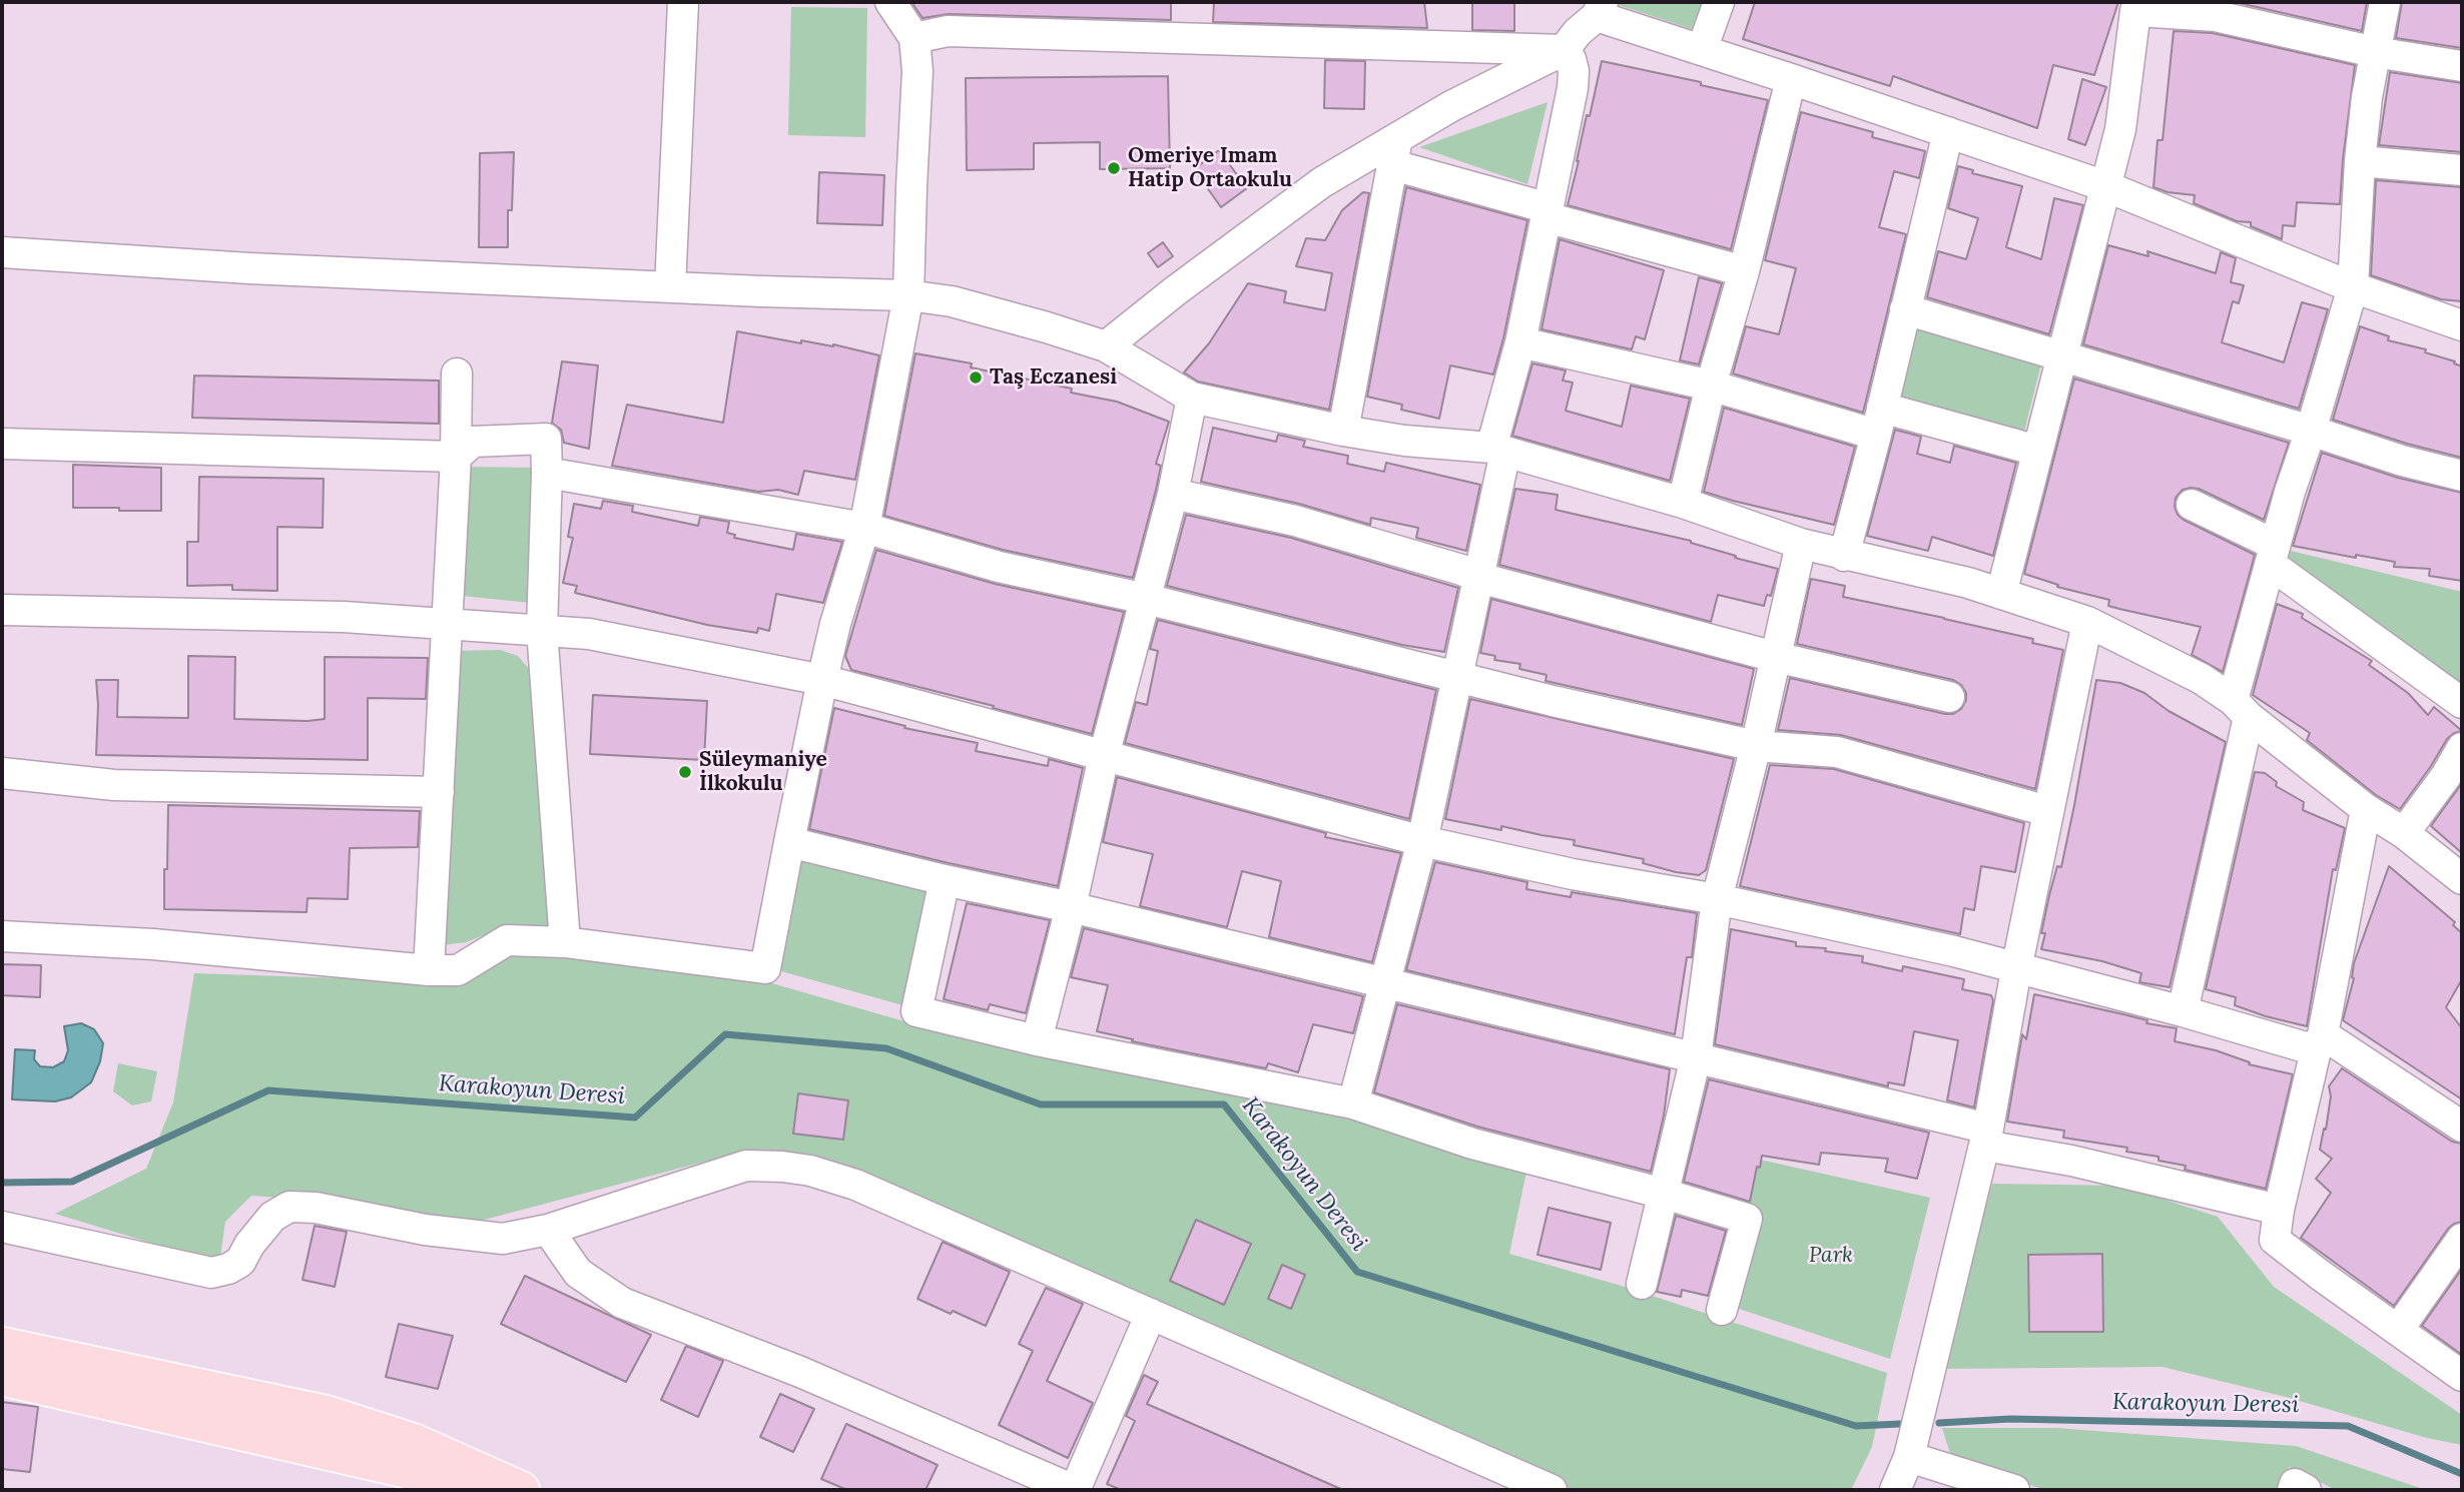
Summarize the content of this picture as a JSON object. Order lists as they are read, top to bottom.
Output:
{
  "water": ["Karakoyun Deresi"],
  "parks": ["Park"],
  "places": ["Omeriye Imam Hatip Ortaokulu", "Taş Eczanesi", "Süleymaniye İlkokulu"]
}
